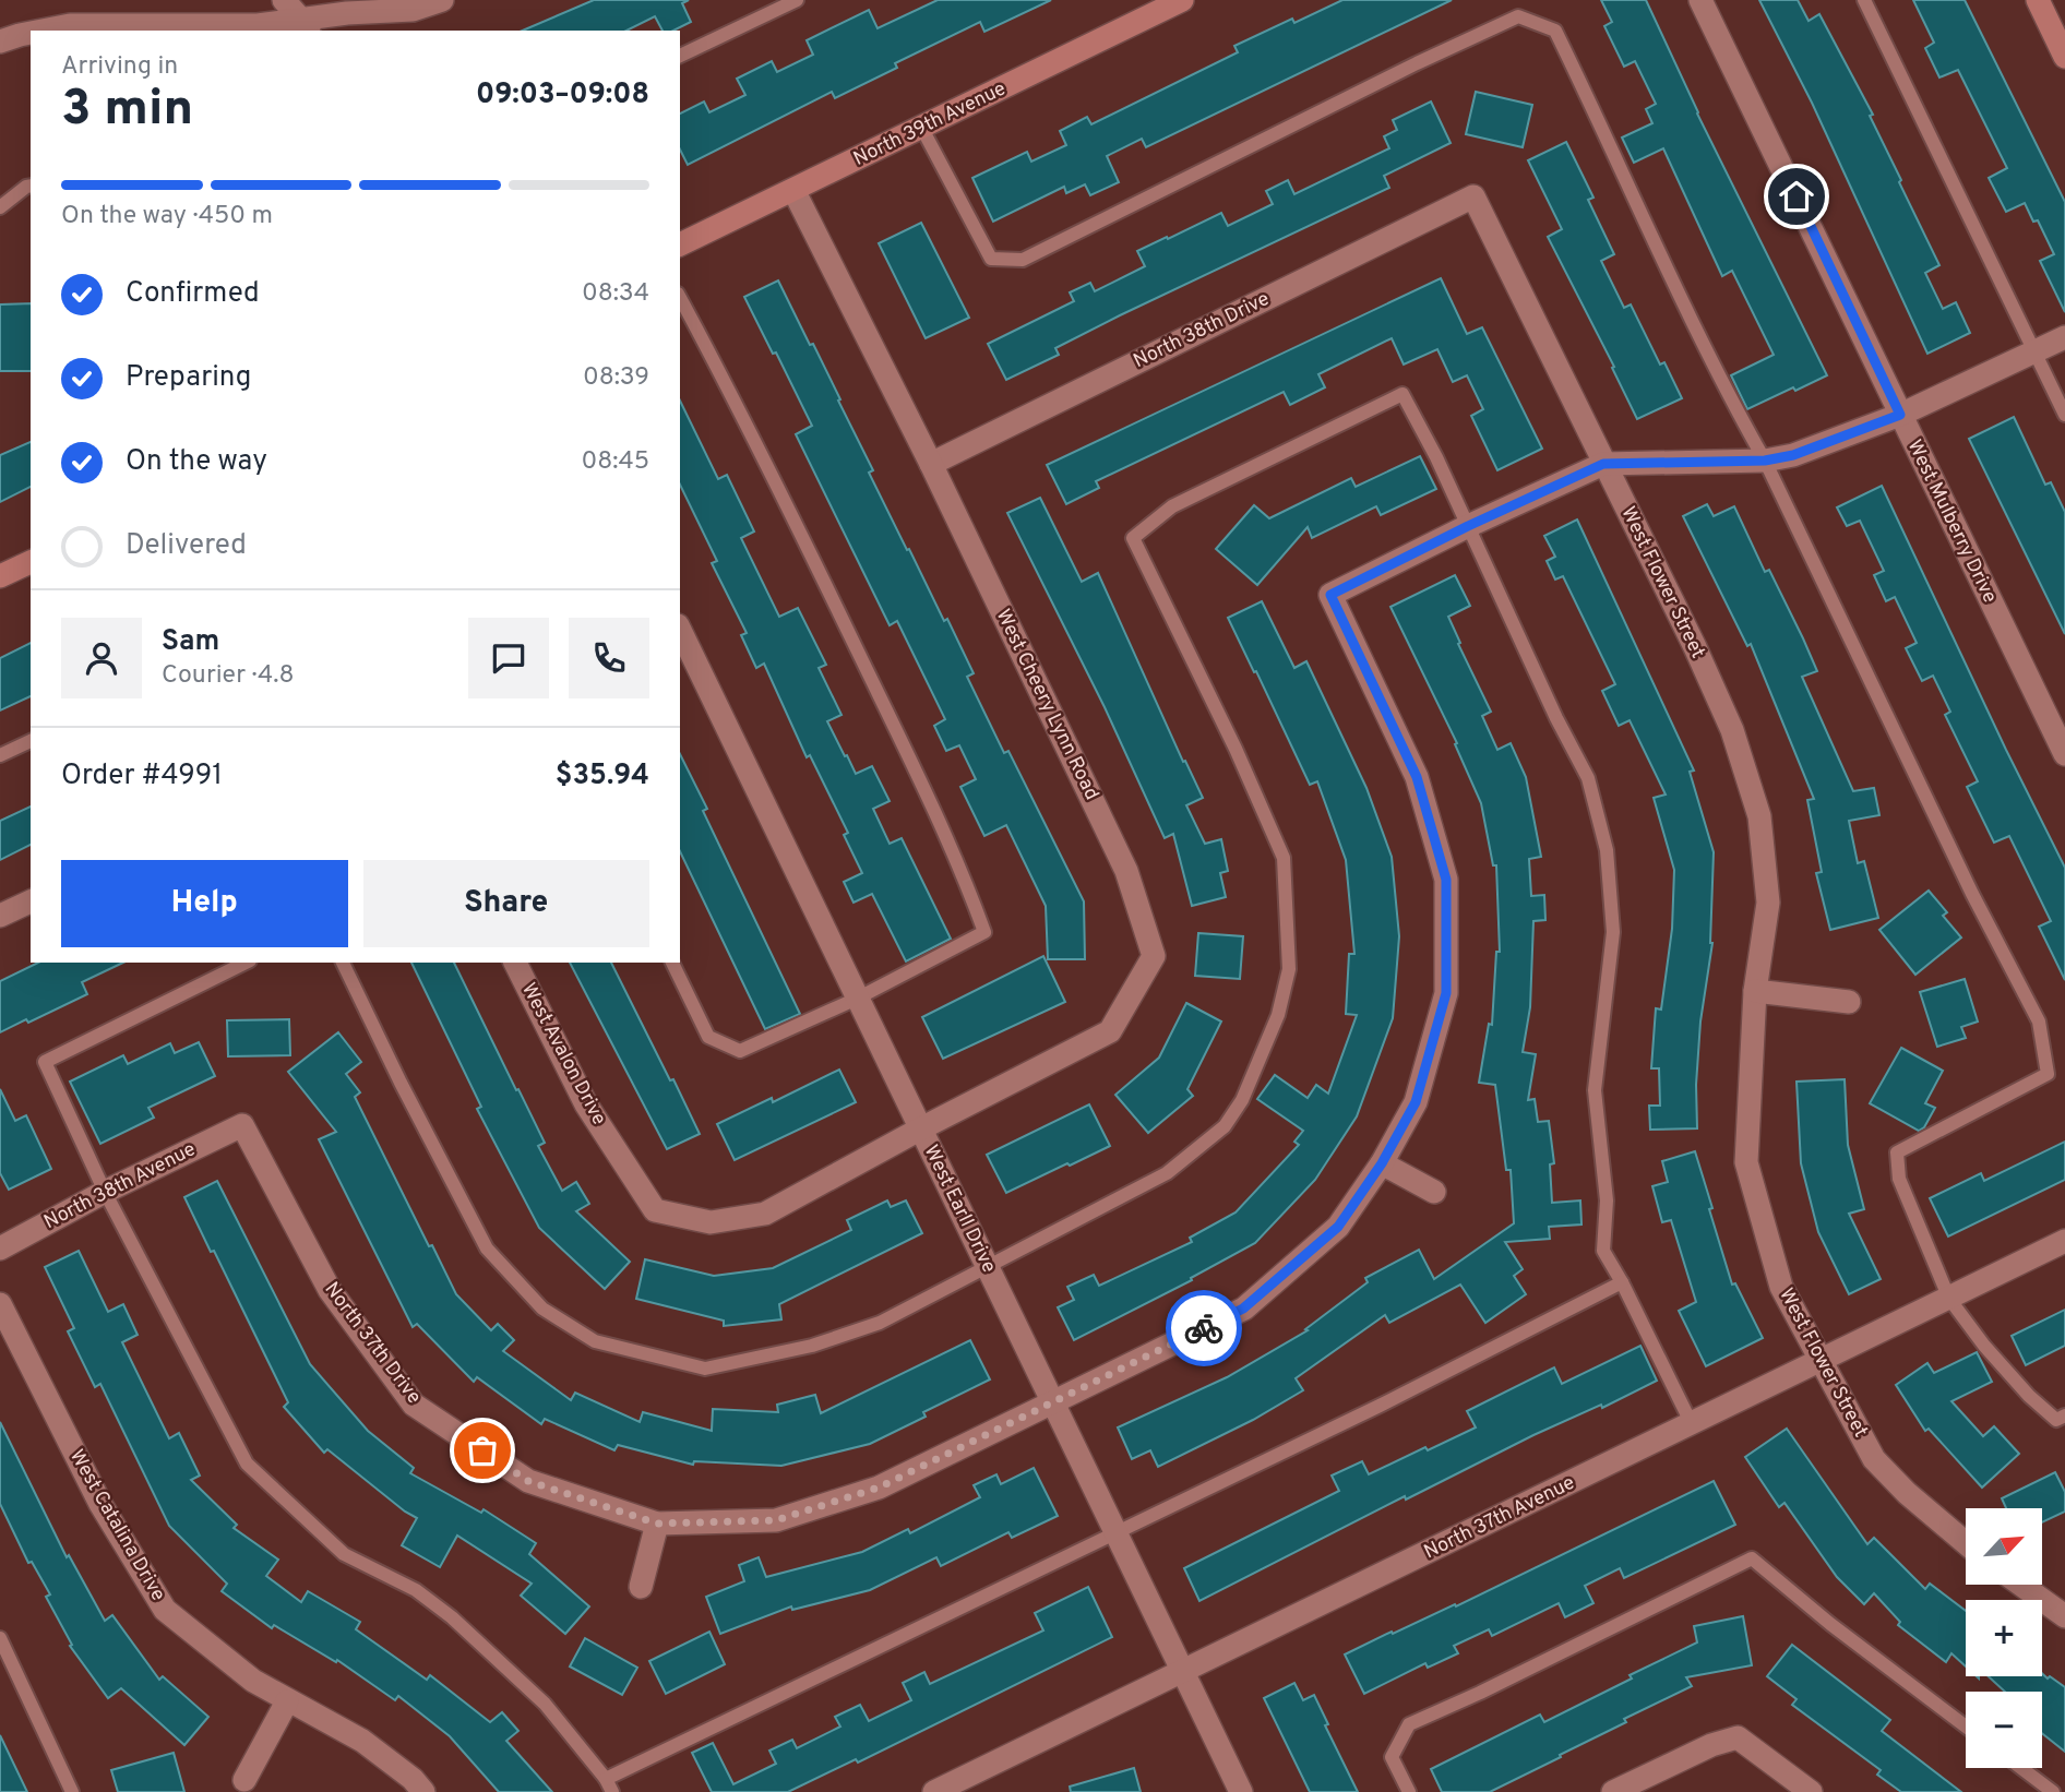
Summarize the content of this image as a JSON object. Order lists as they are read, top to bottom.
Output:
{
  "streets": {
    "street": [
      "North 39th Avenue",
      "North 38th Drive",
      "West Mulberry Drive",
      "West Flower Street",
      "West Cheery Lynn Road",
      "West Avalon Drive",
      "North 38th Avenue",
      "West Earll Drive",
      "North 37th Drive",
      "North 37th Avenue",
      "West Catalina Drive"
    ]
  },
  "crossings": [
    ["North 39th Avenue", "West Cheery Lynn Road"],
    ["North 38th Drive", "West Flower Street"],
    ["North 38th Drive", "West Cheery Lynn Road"],
    ["West Flower Street", "North 37th Drive"],
    ["West Flower Street", "North 37th Avenue"],
    ["West Cheery Lynn Road", "West Avalon Drive"],
    ["West Cheery Lynn Road", "West Earll Drive"],
    ["West Avalon Drive", "West Earll Drive"],
    ["North 38th Avenue", "North 37th Drive"],
    ["West Earll Drive", "North 37th Drive"],
    ["West Earll Drive", "North 37th Avenue"]
  ],
  "north": "top right",
  "page": {
    "heading": ["3 min", "Arriving in", "09:03–09:08"],
    "panel": [
      "Sam",
      "Courier · 4.8",
      "Order #4991",
      "$35.94"
    ],
    "bar": "On the way · 450 m",
    "list": [
      ["Confirmed", "08:34"],
      ["Preparing", "08:39"],
      ["On the way", "08:45"],
      "Delivered"
    ],
    "buttons": ["Help", "Share"],
    "map_buttons": ["+", "−"]
  }
}
